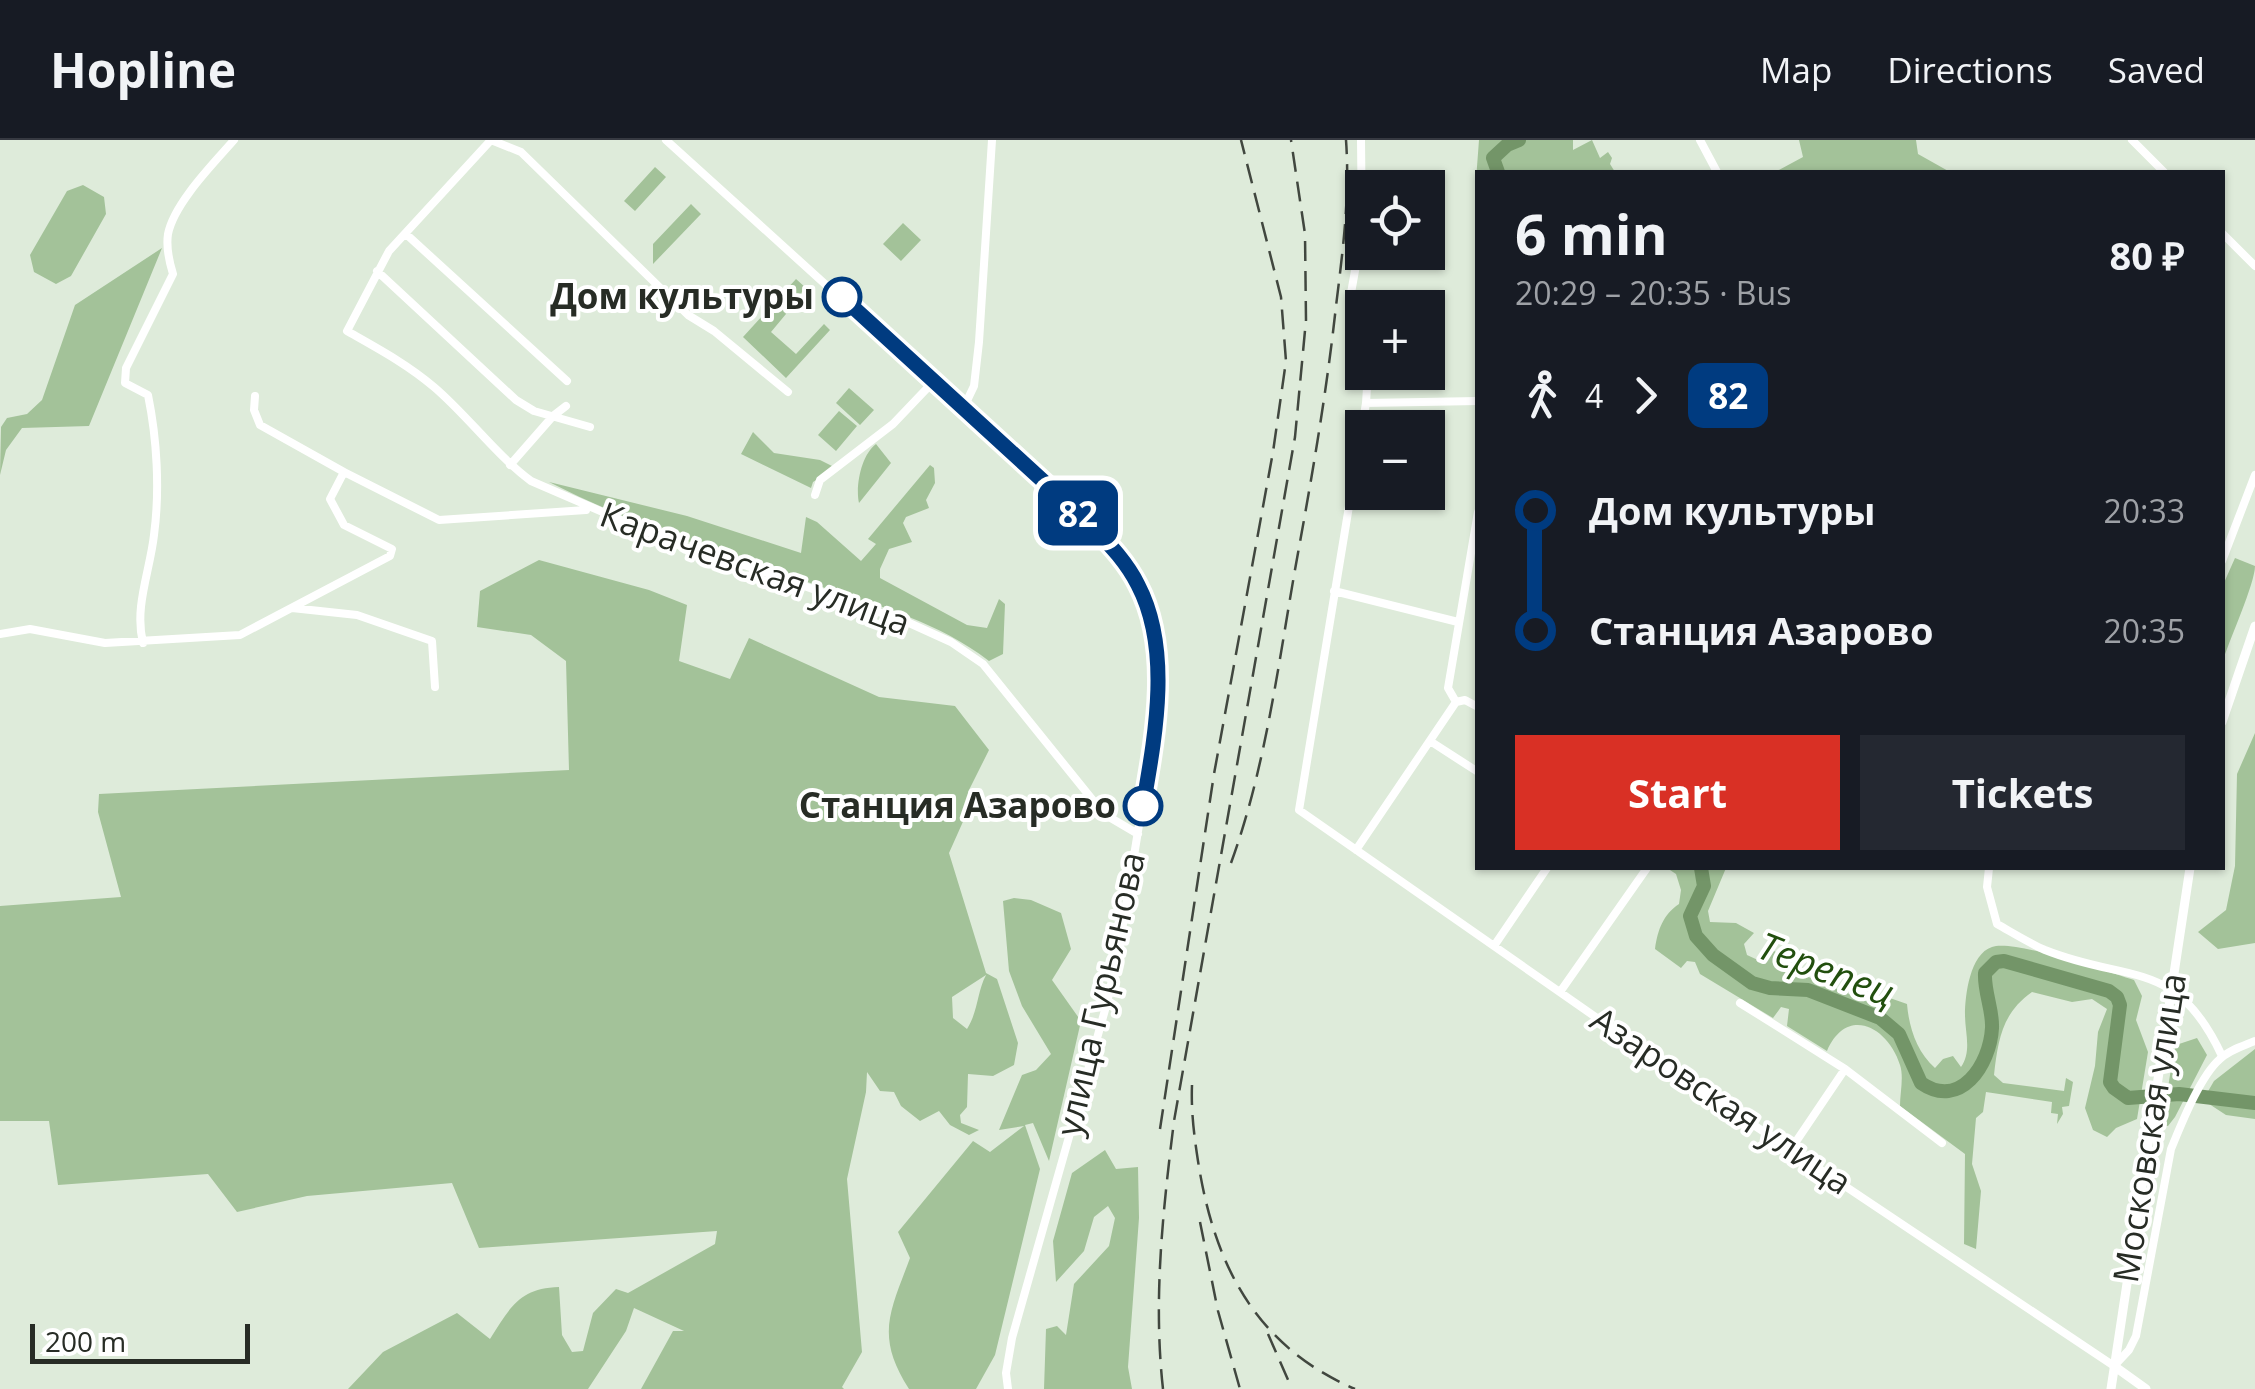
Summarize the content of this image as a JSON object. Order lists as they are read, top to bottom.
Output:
{
  "streets": {
    "main road": ["Азаровская улица", "Московская улица"],
    "street": ["Карачевская улица", "улица Гурьянова"]
  },
  "crossings": [
    ["Карачевская улица", "улица Гурьянова"],
    ["Азаровская улица", "Московская улица"]
  ],
  "water": ["Терепец"],
  "places": ["Дом культуры", "Станция Азарово"],
  "lines": ["bus line 82"],
  "scale_bar": "200 m",
  "page": {
    "header": "Hopline",
    "nav": ["Map", "Directions", "Saved"],
    "on_map": "82",
    "map_buttons": ["+", "−"],
    "heading": ["6 min", "20:29 – 20:35 · Bus", "80 ₽"],
    "legs": ["4", "82"],
    "list": [
      {
        "name": "Дом культуры",
        "value": "20:33"
      },
      {
        "name": "Станция Азарово",
        "value": "20:35"
      }
    ],
    "buttons": ["Start", "Tickets"],
    "scale": "200 m"
  }
}
